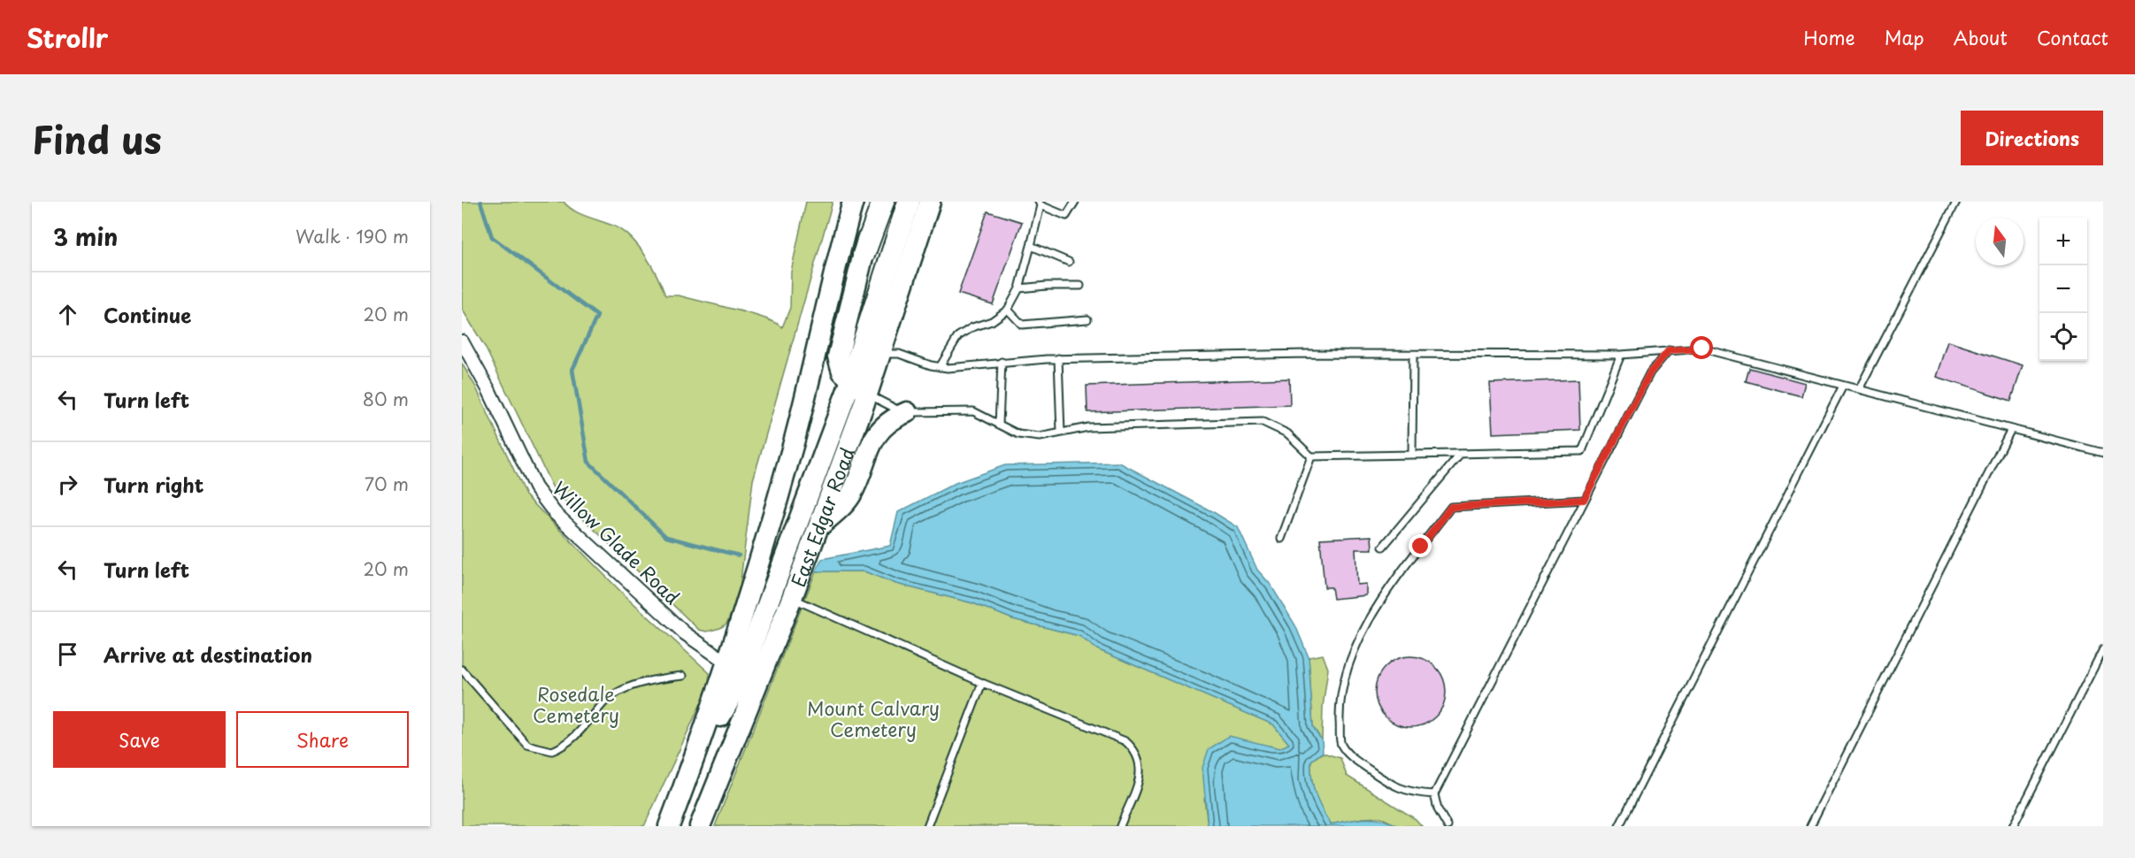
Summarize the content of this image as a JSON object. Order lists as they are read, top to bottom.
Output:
{
  "streets": {
    "highway": ["East Edgar Road"],
    "street": ["Willow Glade Road"]
  },
  "parks": ["Rosedale Cemetery", "Mount Calvary Cemetery"],
  "north": "top",
  "page": {
    "header": "Strollr",
    "nav": [
      "Home",
      "Map",
      "About",
      "Contact"
    ],
    "title": "Find us",
    "buttons": [
      "Directions",
      ["Save", "Share"]
    ],
    "heading": ["3 min", "Walk · 190 m"],
    "map_buttons": ["+", "−"],
    "list": [
      ["Continue", "20 m"],
      ["Turn left", "80 m"],
      ["Turn right", "70 m"],
      ["Turn left", "20 m"],
      "Arrive at destination"
    ]
  }
}
